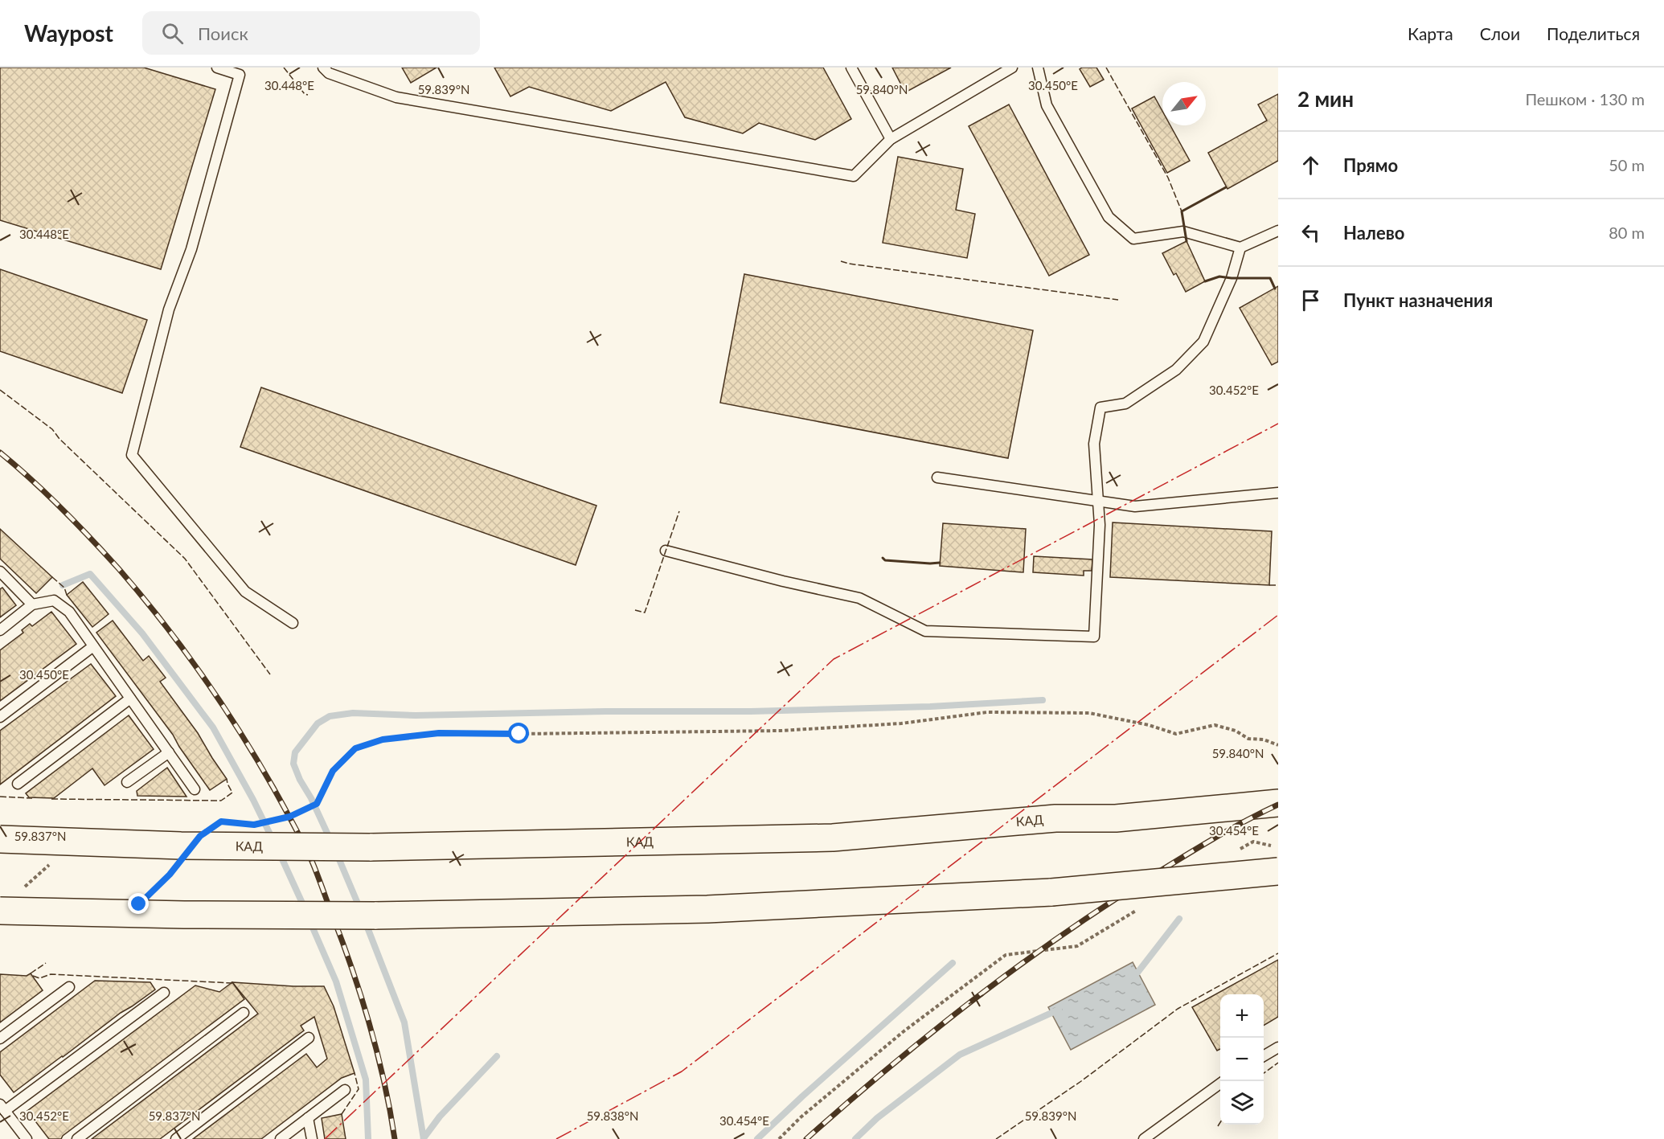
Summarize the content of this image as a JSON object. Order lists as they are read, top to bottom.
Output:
{
  "streets": {
    "highway": ["КАД"]
  },
  "north": "top right",
  "page": {
    "header": "Waypost",
    "search": "Поиск",
    "nav": ["Карта", "Слои", "Поделиться"],
    "heading": ["2 мин", "Пешком · 130 m"],
    "list": [
      ["Прямо", "50 m"],
      ["Налево", "80 m"],
      "Пункт назначения"
    ],
    "map_buttons": ["+", "−"]
  },
  "coordinates": [
    "30.448°E",
    "30.450°E",
    "59.839°N",
    "59.840°N",
    "30.452°E",
    "30.454°E",
    "59.837°N",
    "59.838°N"
  ]
}
